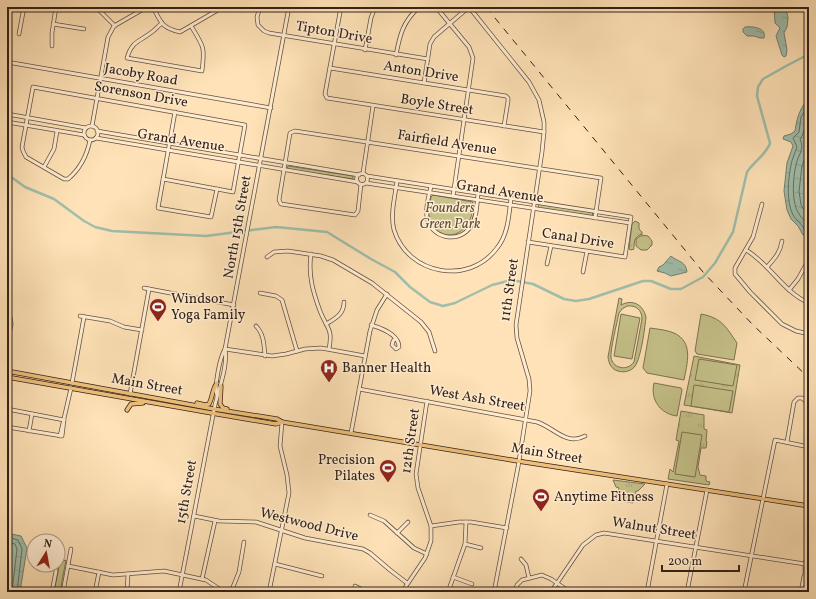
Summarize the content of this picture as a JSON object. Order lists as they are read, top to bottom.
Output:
{
  "streets": {
    "main road": ["Main Street"],
    "street": [
      "Tipton Drive",
      "Anton Drive",
      "Jacoby Road",
      "Sorenson Drive",
      "Boyle Street",
      "Grand Avenue",
      "Fairfield Avenue",
      "North 15th Street",
      "Canal Drive",
      "11th Street",
      "West Ash Street",
      "12th Street",
      "15th Street",
      "Westwood Drive",
      "Walnut Street"
    ]
  },
  "crossings": [
    ["Tipton Drive", "North 15th Street"],
    ["Anton Drive", "Boyle Street"],
    ["Jacoby Road", "North 15th Street"],
    ["Sorenson Drive", "Grand Avenue"],
    ["Boyle Street", "11th Street"],
    ["Grand Avenue", "Fairfield Avenue"],
    ["Grand Avenue", "North 15th Street"],
    ["Grand Avenue", "Canal Drive"],
    ["Grand Avenue", "11th Street"],
    ["Fairfield Avenue", "11th Street"],
    ["North 15th Street", "15th Street"],
    ["Canal Drive", "11th Street"],
    ["11th Street", "Main Street"],
    ["11th Street", "West Ash Street"],
    ["Main Street", "12th Street"],
    ["Main Street", "15th Street"],
    ["West Ash Street", "12th Street"],
    ["12th Street", "Westwood Drive"],
    ["15th Street", "Westwood Drive"]
  ],
  "parks": ["Founders Green Park"],
  "places": {
    "sports": ["Windsor Yoga Family", "Precision Pilates", "Anytime Fitness"],
    "hospital": ["Banner Health"]
  },
  "scale_bar": "200 m",
  "north": "top"
}
